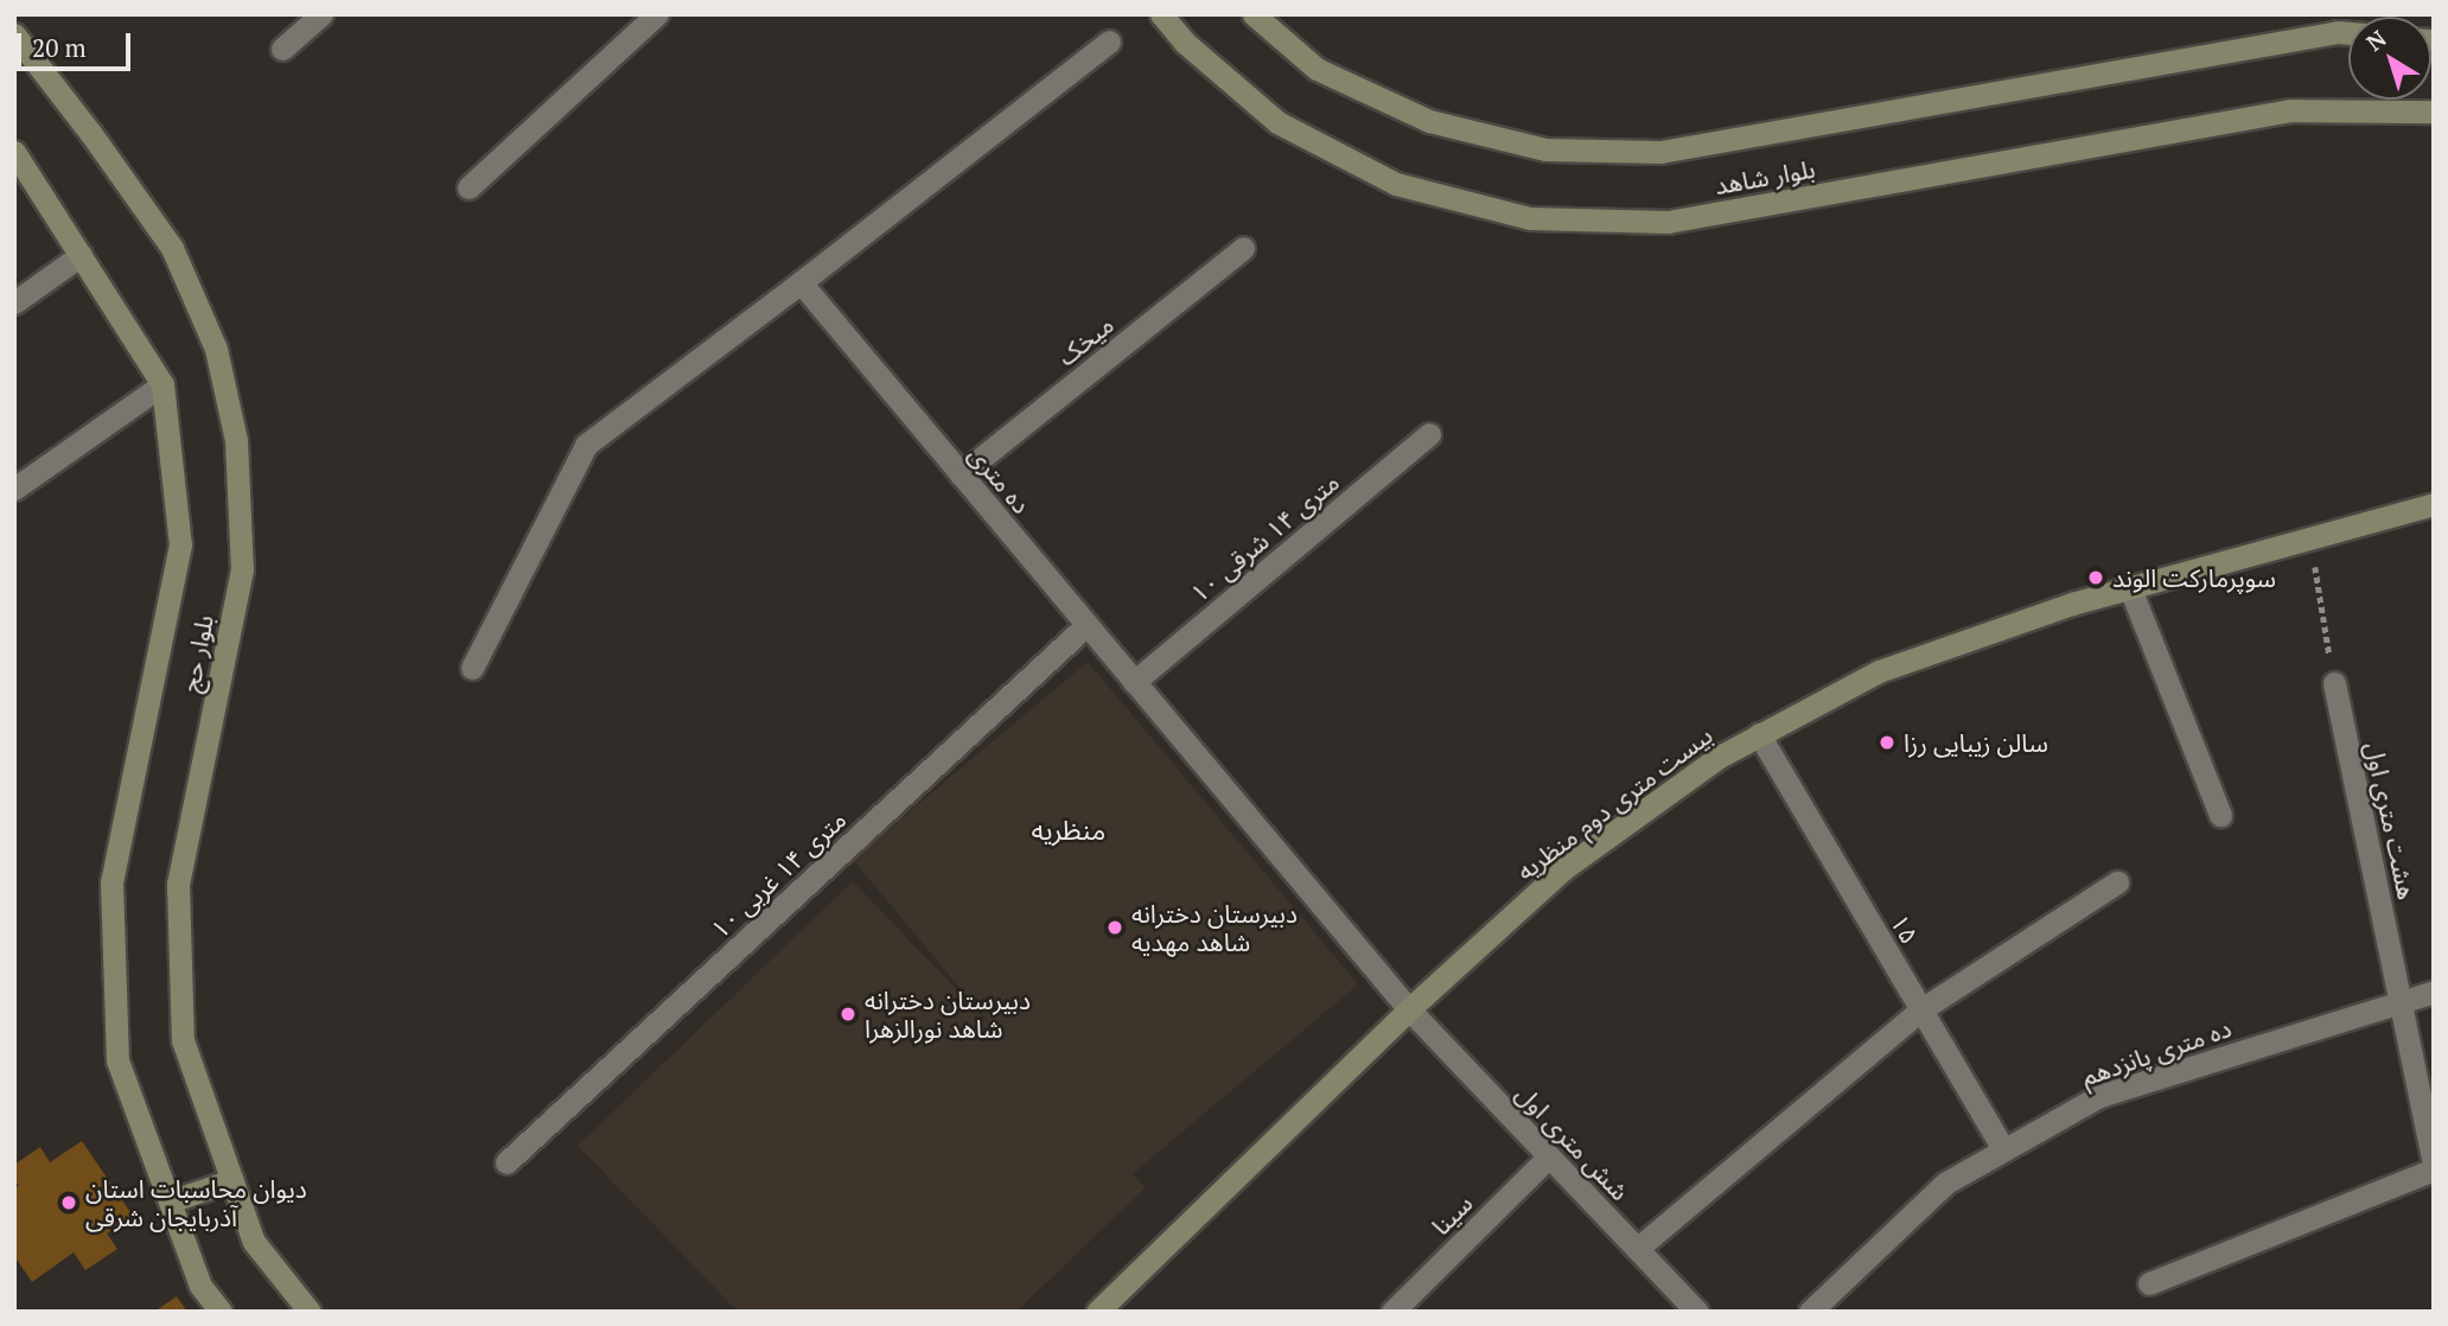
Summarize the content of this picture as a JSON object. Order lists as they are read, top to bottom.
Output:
{
  "streets": {
    "main road": ["بلوار شاهد", "بلوار حج", "بیست متری دوم منظریه"],
    "street": [
      "میخک",
      "ده متری",
      "۱۰ متری ۱۴ شرقی",
      "هشت متری اول",
      "۱۰ متری ۱۴ غربی",
      "۱۵",
      "ده متری پانزدهم",
      "شش متری اول",
      "سینا"
    ]
  },
  "crossings": [
    ["میخک", "ده متری"],
    ["ده متری", "۱۰ متری ۱۴ شرقی"],
    ["ده متری", "بیست متری دوم منظریه"],
    ["ده متری", "۱۰ متری ۱۴ غربی"],
    ["ده متری", "شش متری اول"],
    ["بیست متری دوم منظریه", "۱۵"],
    ["بیست متری دوم منظریه", "شش متری اول"],
    ["هشت متری اول", "ده متری پانزدهم"],
    ["۱۵", "ده متری پانزدهم"],
    ["شش متری اول", "سینا"]
  ],
  "districts": ["منظریه"],
  "places": [
    "سوپرمارکت الوند",
    "سالن زیبایی رزا",
    "دبیرستان دخترانه شاهد مهدیه",
    "دبیرستان دخترانه شاهد نورالزهرا",
    "دیوان محاسبات استان آذربایجان شرقی"
  ],
  "scale_bar": "20 m",
  "north": "top left"
}
